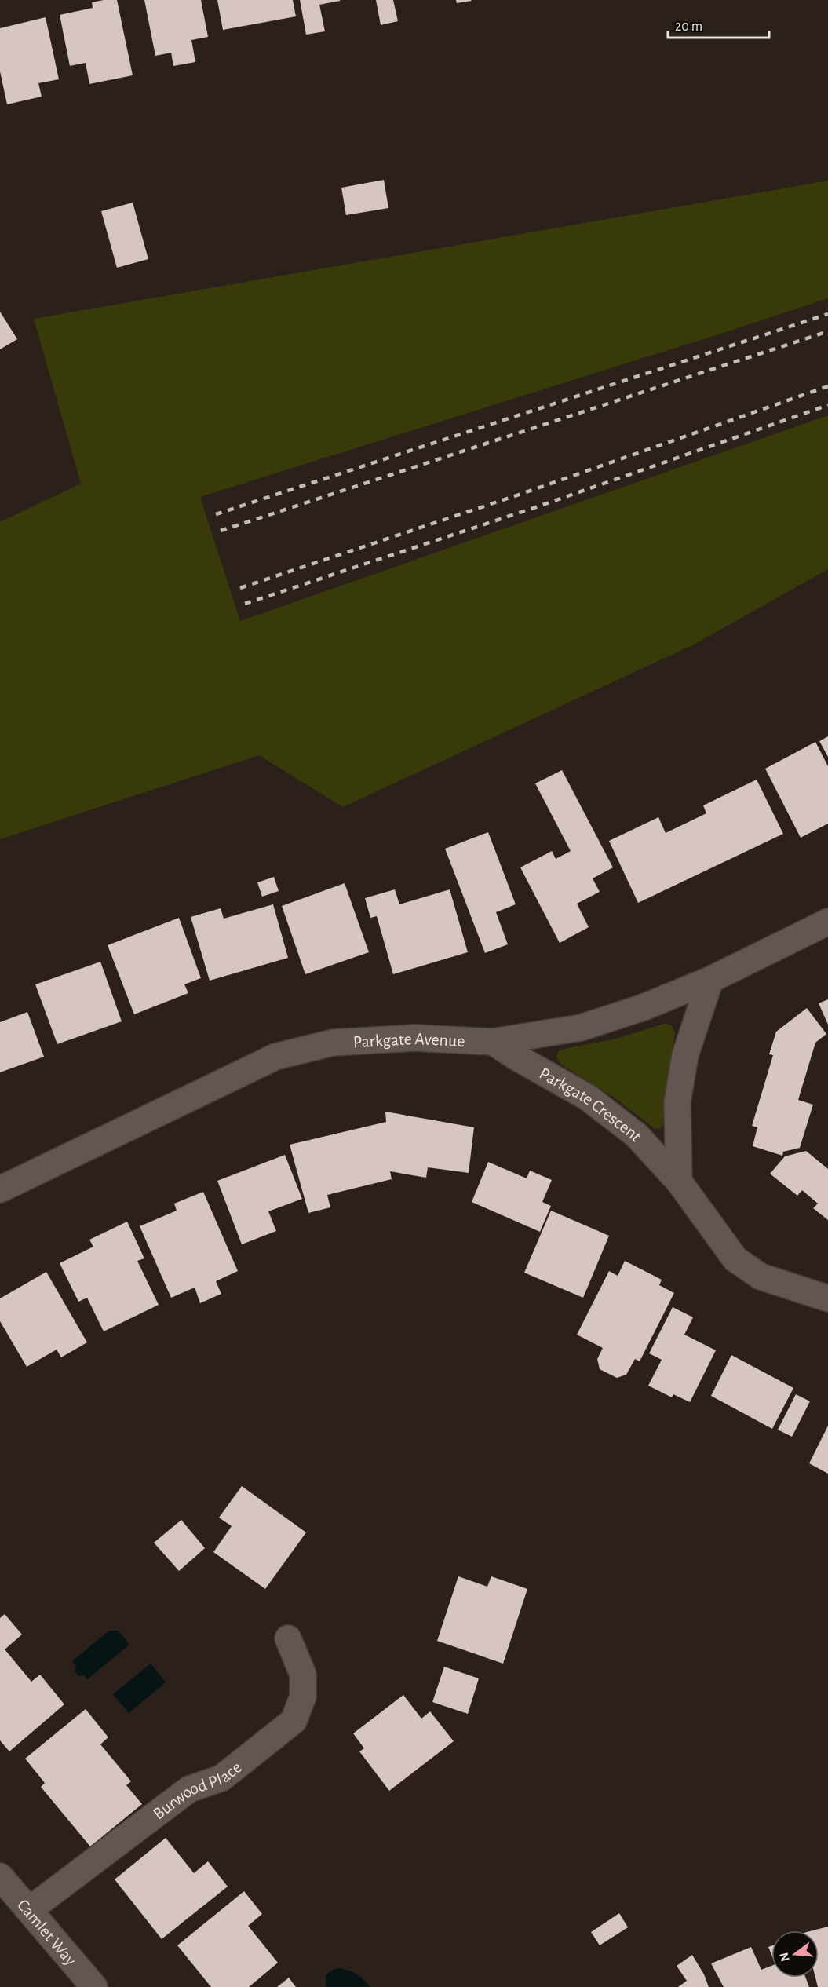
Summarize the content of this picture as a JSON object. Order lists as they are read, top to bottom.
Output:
{
  "streets": {
    "street": [
      "Parkgate Avenue",
      "Parkgate Crescent",
      "Burwood Place",
      "Camlet Way"
    ]
  },
  "crossings": [
    ["Parkgate Avenue", "Parkgate Crescent"],
    ["Burwood Place", "Camlet Way"]
  ],
  "scale_bar": "20 m",
  "north": "left"
}
